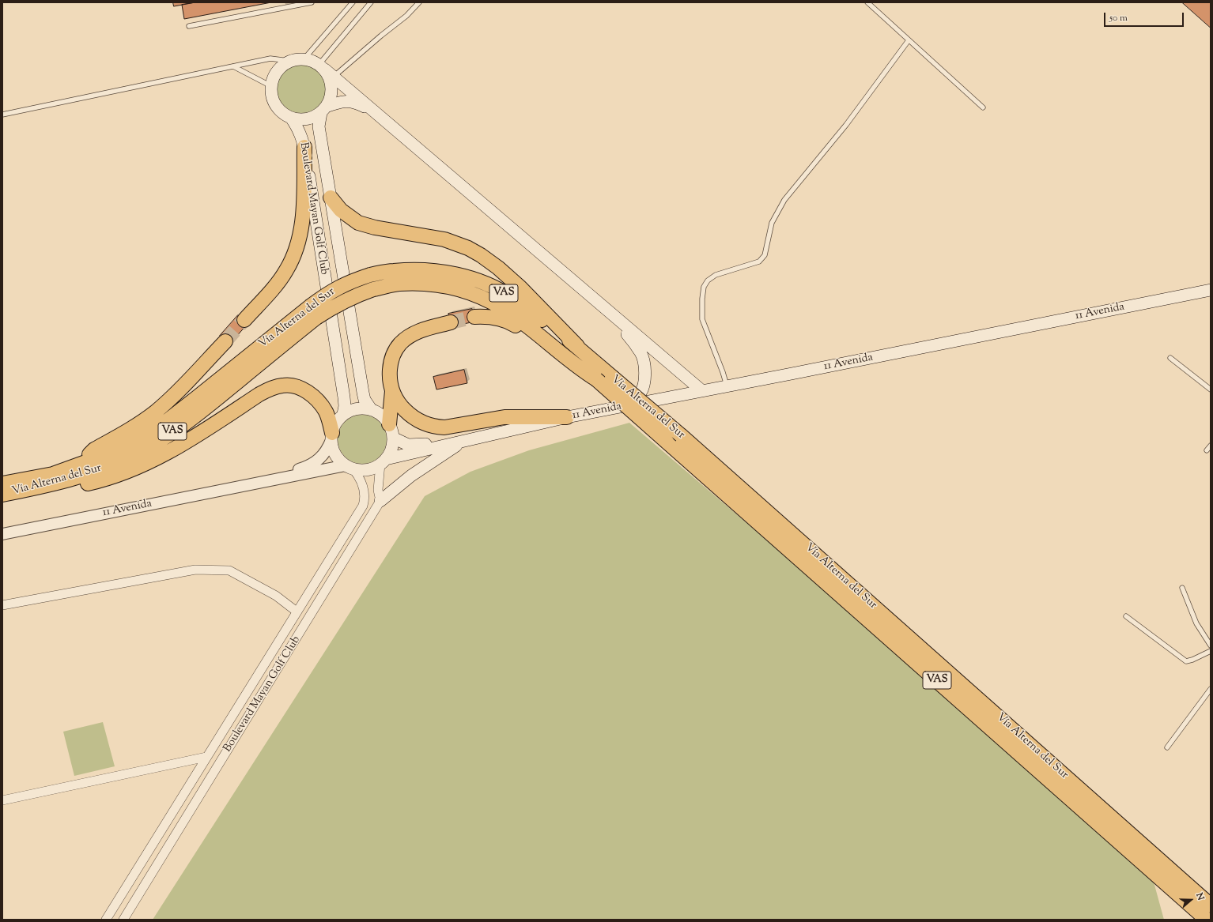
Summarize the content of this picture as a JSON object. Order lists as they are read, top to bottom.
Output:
{
  "streets": {
    "highway": ["VAS", "Vía Alterna del Sur"],
    "main road": ["Boulevard Mayan Golf Club", "11 Avenida"]
  },
  "crossings": [
    ["Boulevard Mayan Golf Club", "11 Avenida"]
  ],
  "scale_bar": "50 m",
  "north": "right"
}
